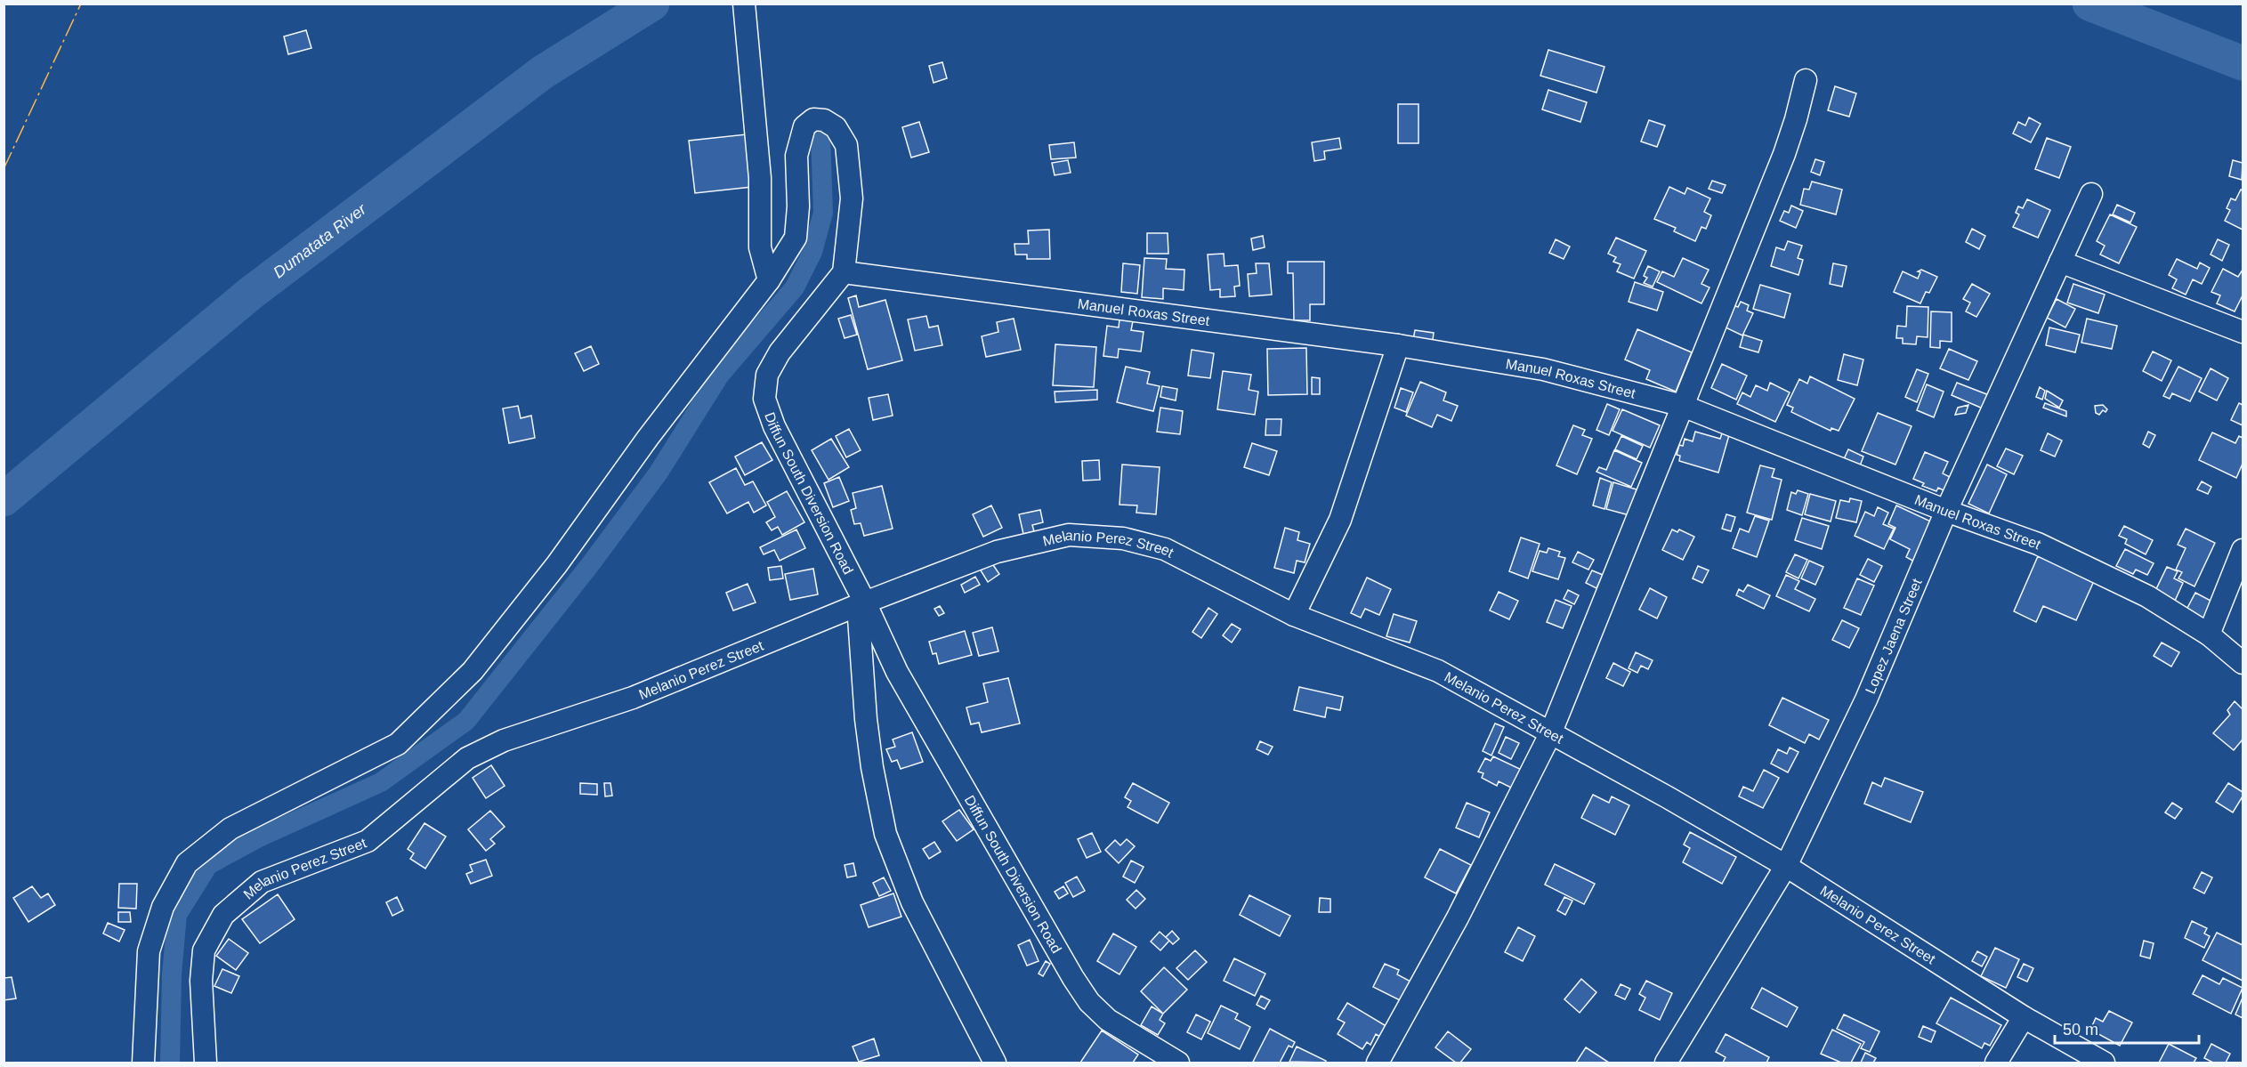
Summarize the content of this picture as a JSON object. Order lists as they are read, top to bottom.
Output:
{
  "streets": {
    "street": [
      "Manuel Roxas Street",
      "Diffun South Diversion Road",
      "Melanio Perez Street",
      "Lopez Jaena Street"
    ]
  },
  "crossings": [
    ["Manuel Roxas Street", "Diffun South Diversion Road"],
    ["Manuel Roxas Street", "Lopez Jaena Street"],
    ["Diffun South Diversion Road", "Melanio Perez Street"],
    ["Melanio Perez Street", "Lopez Jaena Street"]
  ],
  "water": ["Dumatata River"],
  "scale_bar": "50 m"
}
